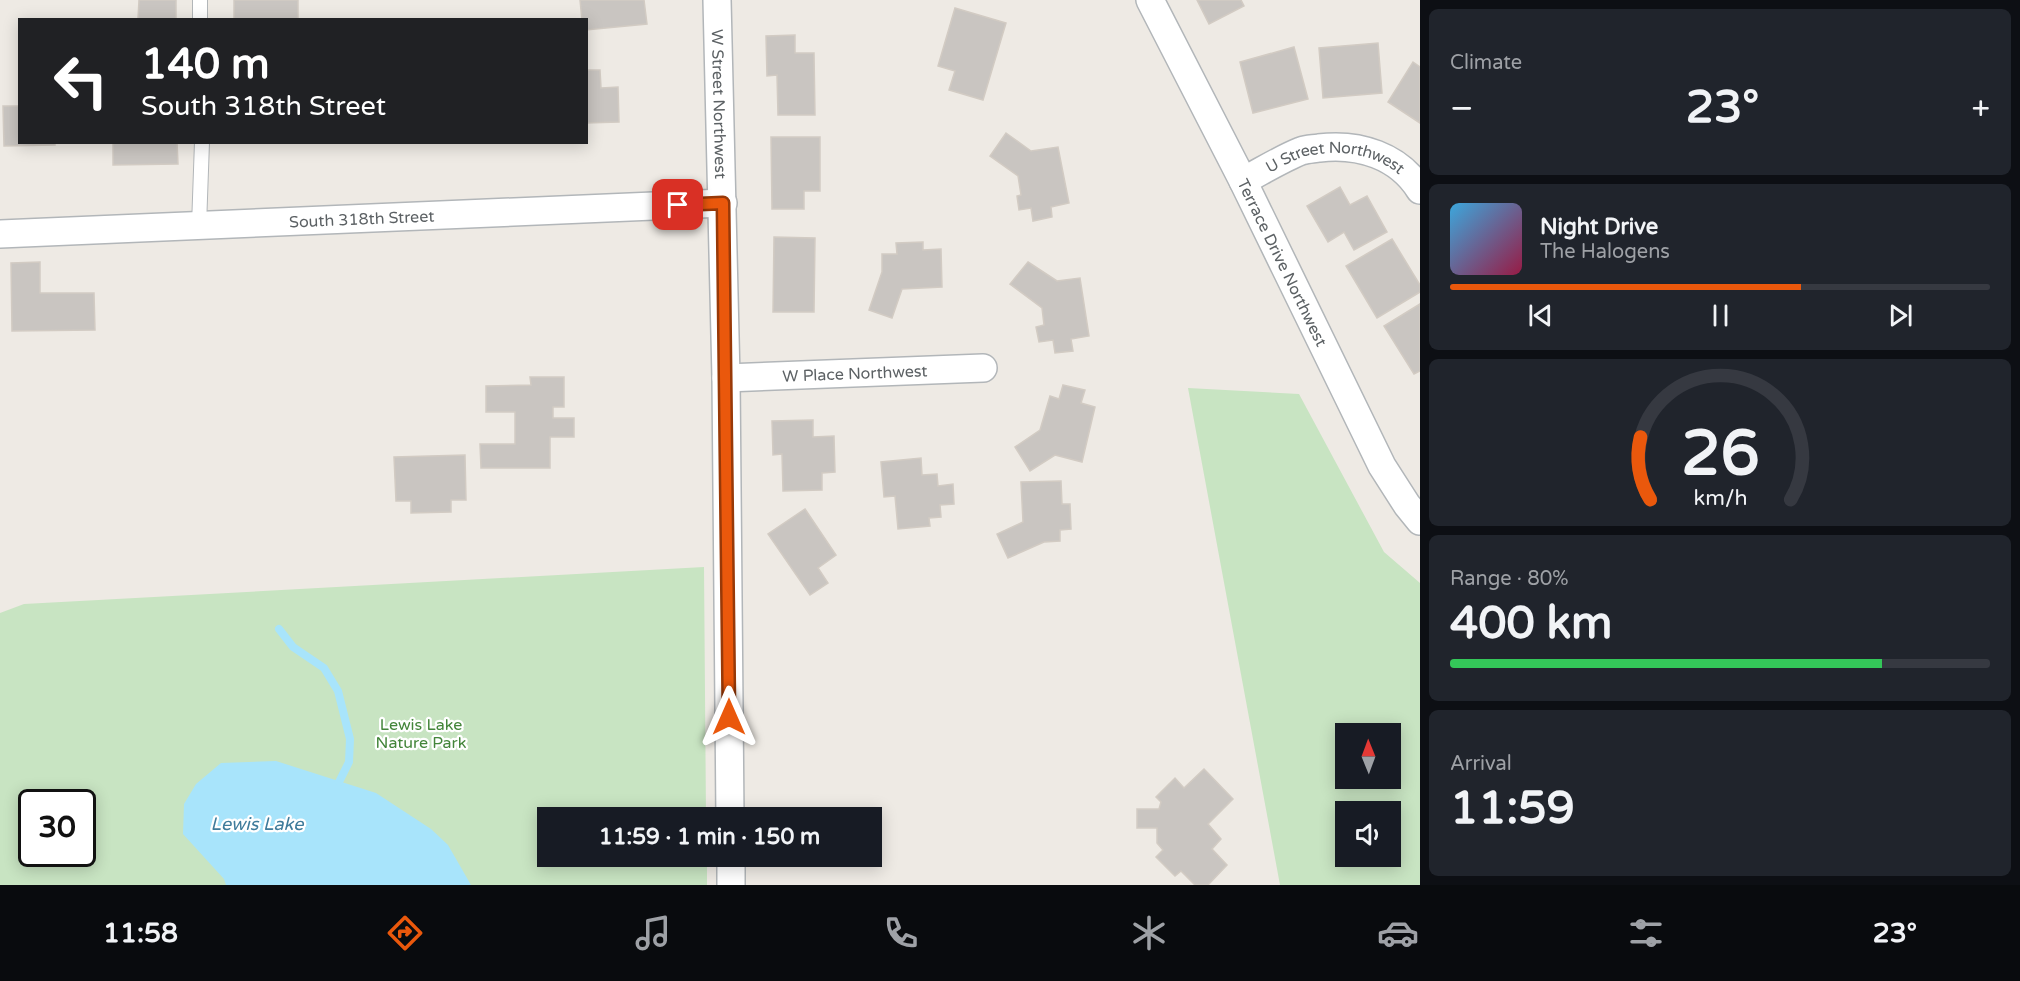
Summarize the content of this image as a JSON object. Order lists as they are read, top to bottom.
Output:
{
  "streets": {
    "street": [
      "W Street Northwest",
      "U Street Northwest",
      "South 318th Street",
      "Terrace Drive Northwest",
      "W Place Northwest"
    ]
  },
  "crossings": [
    ["W Street Northwest", "South 318th Street"],
    ["W Street Northwest", "W Place Northwest"],
    ["U Street Northwest", "Terrace Drive Northwest"]
  ],
  "water": ["Lewis Lake"],
  "parks": ["Lewis Lake Nature Park"],
  "north": "top",
  "page": {
    "tile": [
      "Climate",
      ["Range · 80%", "400 km"],
      ["Arrival", "11:59"]
    ],
    "turn": ["140 m", "South 318th Street"],
    "heat": ["−", "23°", "+"],
    "song": ["Night Drive", "The Halogens"],
    "limit": "30",
    "trip": "11:59 · 1 min · 150 m",
    "tabs": ["11:58", "23°"],
    "gauge": ["26", "km/h"]
  }
}
